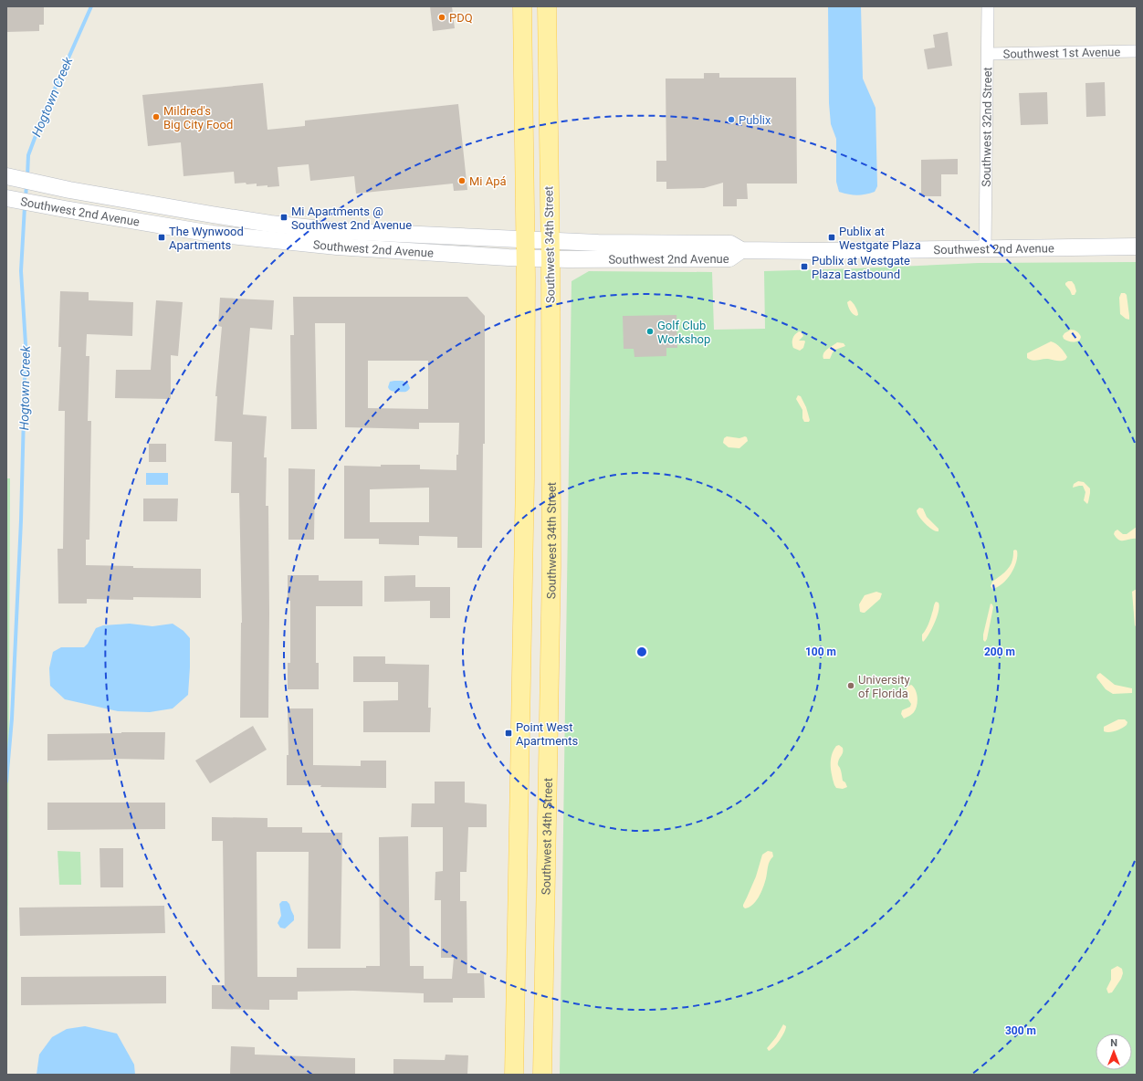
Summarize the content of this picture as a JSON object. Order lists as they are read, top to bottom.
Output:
{
  "streets": {
    "main road": ["Southwest 2nd Avenue", "Southwest 34th Street"],
    "street": ["Southwest 1st Avenue", "Southwest 32nd Street"]
  },
  "crossings": [
    ["Southwest 1st Avenue", "Southwest 32nd Street"],
    ["Southwest 32nd Street", "Southwest 2nd Avenue"],
    ["Southwest 2nd Avenue", "Southwest 34th Street"]
  ],
  "water": ["Hogtown Creek"],
  "places": {
    "other": [
      "PDQ",
      "Mildred's Big City Food",
      "Publix",
      "Mi Apá",
      "Golf Club Workshop",
      "University of Florida"
    ],
    "transit": [
      "Mi Apartments @ Southwest 2nd Avenue",
      "The Wynwood Apartments",
      "Publix at Westgate Plaza",
      "Publix at Westgate Plaza Eastbound",
      "Point West Apartments"
    ]
  },
  "north": "top",
  "rings": ["100 m", "200 m", "300 m"]
}
